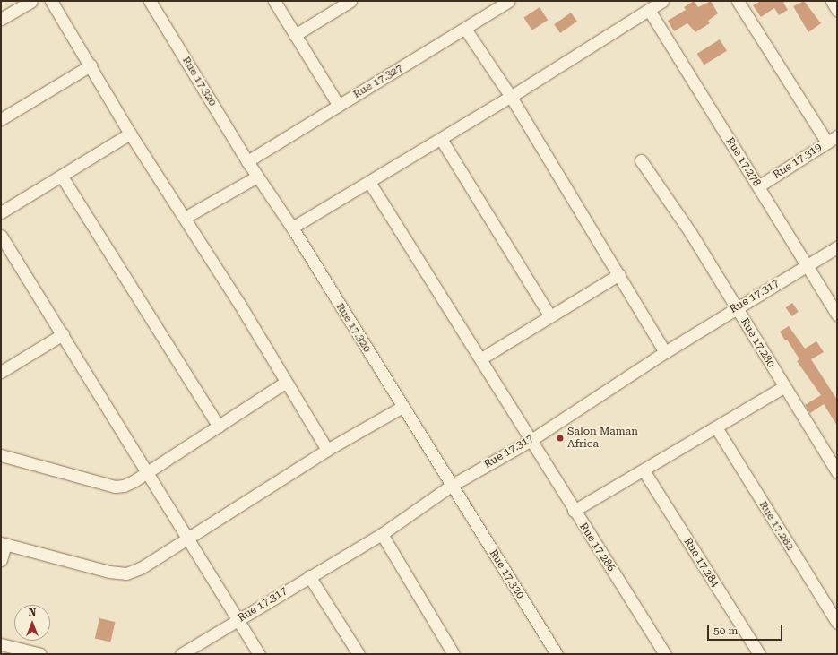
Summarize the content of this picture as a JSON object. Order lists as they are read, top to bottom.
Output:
{
  "streets": {
    "street": [
      "Rue 17.320",
      "Rue 17.327",
      "Rue 17.319",
      "Rue 17.278",
      "Rue 17.317",
      "Rue 17.280",
      "Rue 17.282",
      "Rue 17.286",
      "Rue 17.284"
    ]
  },
  "crossings": [
    ["Rue 17.320", "Rue 17.327"],
    ["Rue 17.320", "Rue 17.317"],
    ["Rue 17.319", "Rue 17.278"],
    ["Rue 17.278", "Rue 17.317"],
    ["Rue 17.317", "Rue 17.280"],
    ["Rue 17.317", "Rue 17.286"]
  ],
  "places": ["Salon Maman Africa"],
  "scale_bar": "50 m",
  "north": "top"
}
